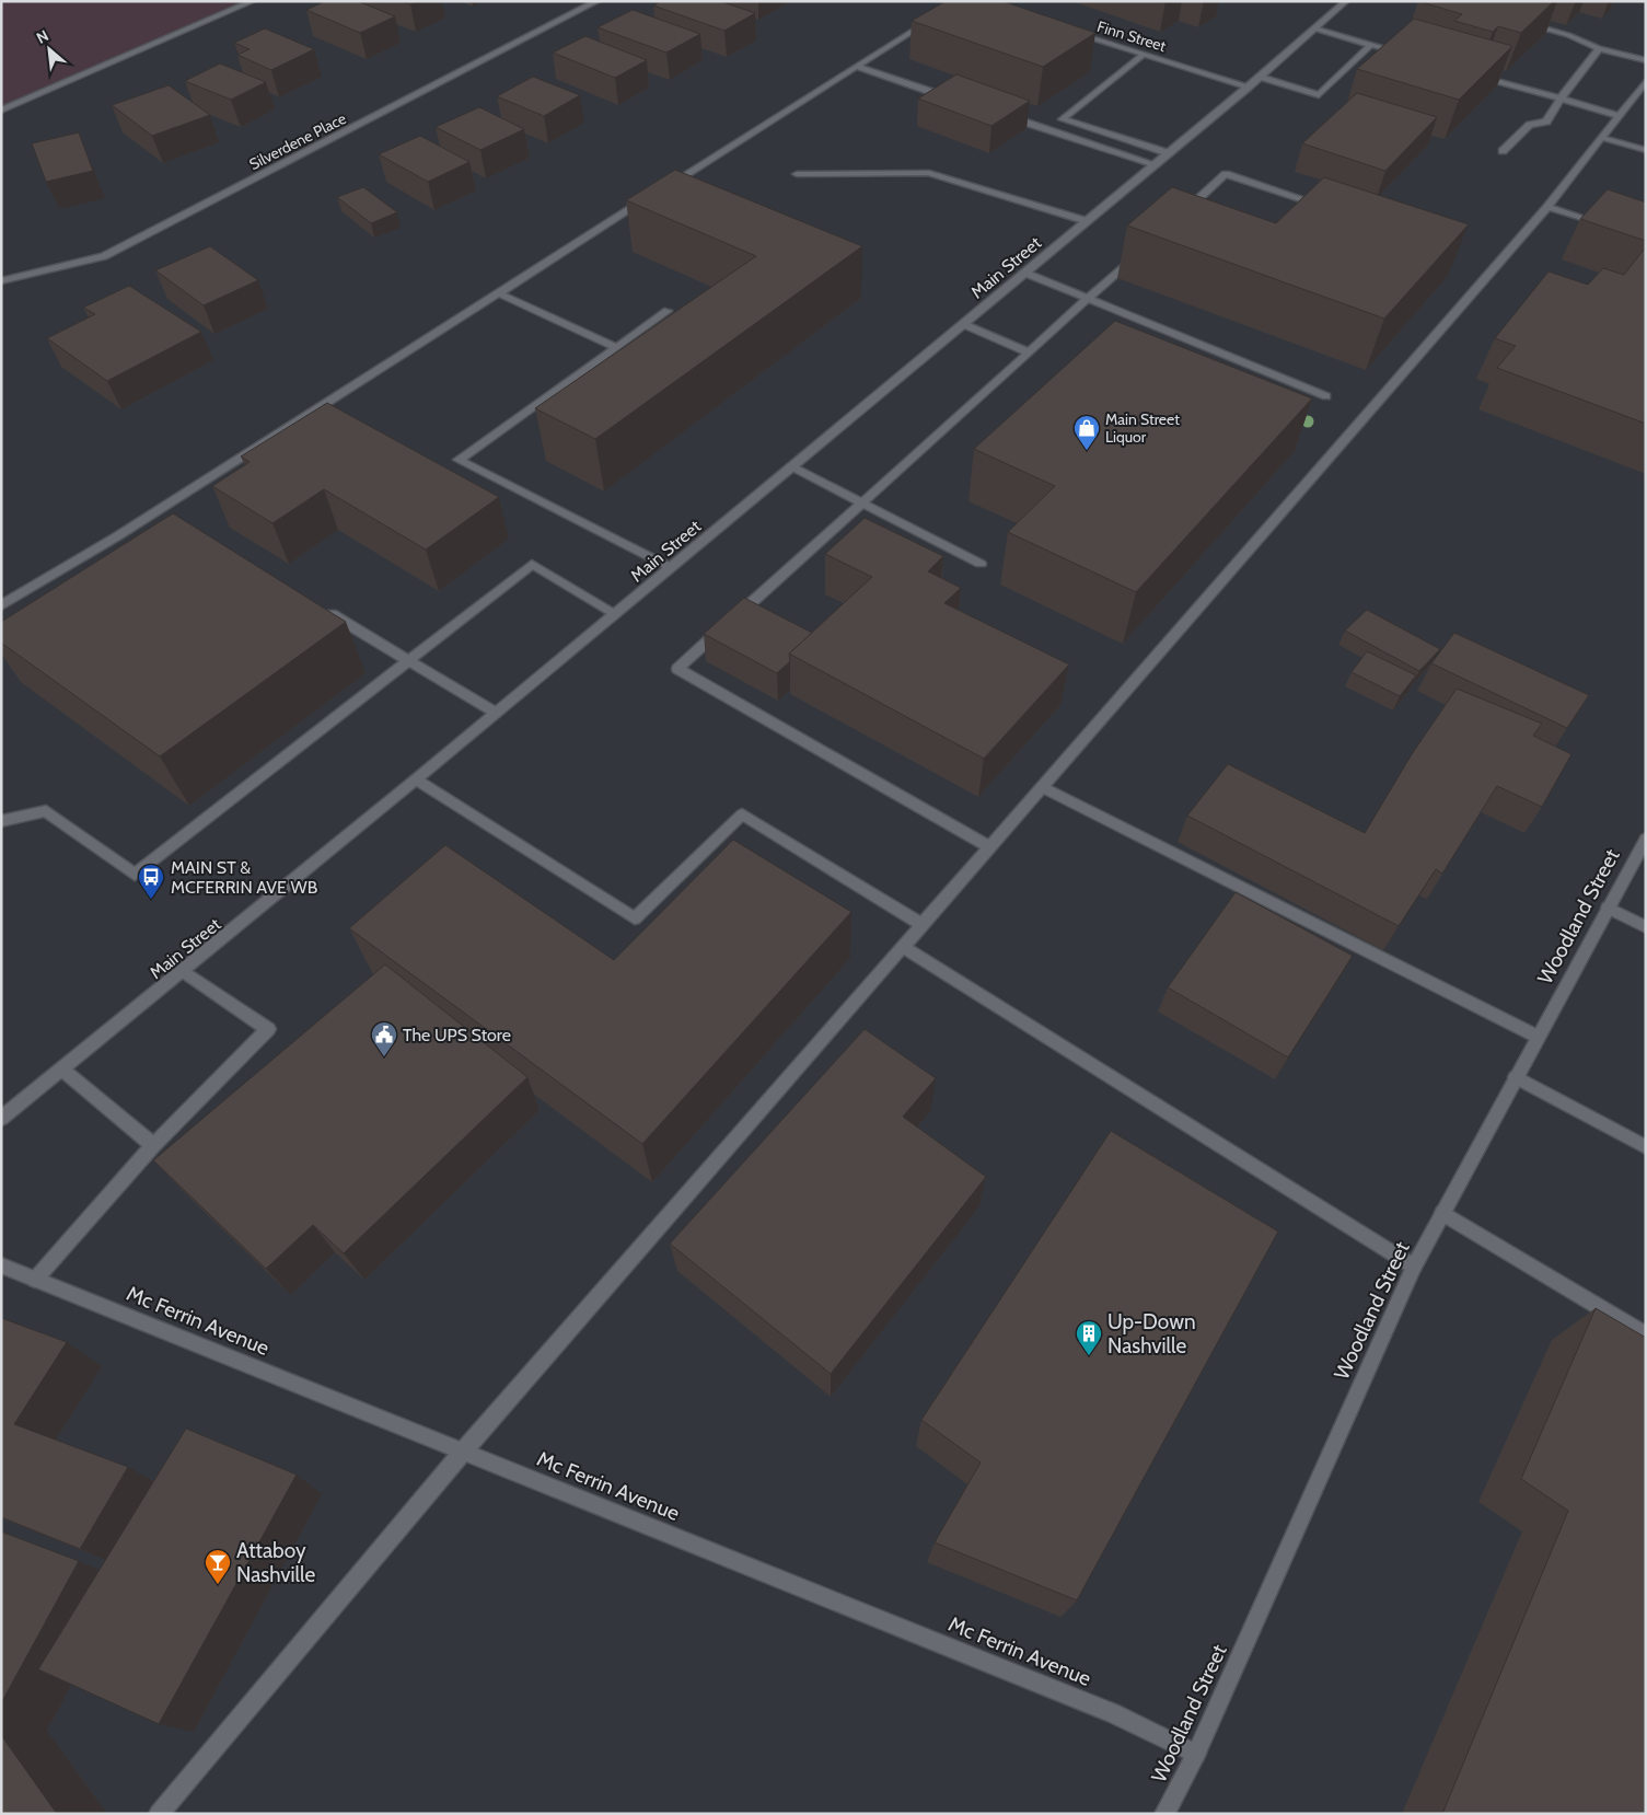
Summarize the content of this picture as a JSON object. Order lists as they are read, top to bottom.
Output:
{
  "streets": {
    "street": [
      "Finn Street",
      "Silverdene Place",
      "Main Street",
      "Woodland Street",
      "Mc Ferrin Avenue"
    ]
  },
  "crossings": [
    ["Finn Street", "Main Street"],
    ["Woodland Street", "Mc Ferrin Avenue"]
  ],
  "places": {
    "shop": ["Main Street Liquor"],
    "bus stop": ["MAIN ST & MCFERRIN AVE WB"],
    "public building": ["The UPS Store"],
    "building": ["Up-Down Nashville"],
    "bar": ["Attaboy Nashville"]
  },
  "north": "top left"
}
